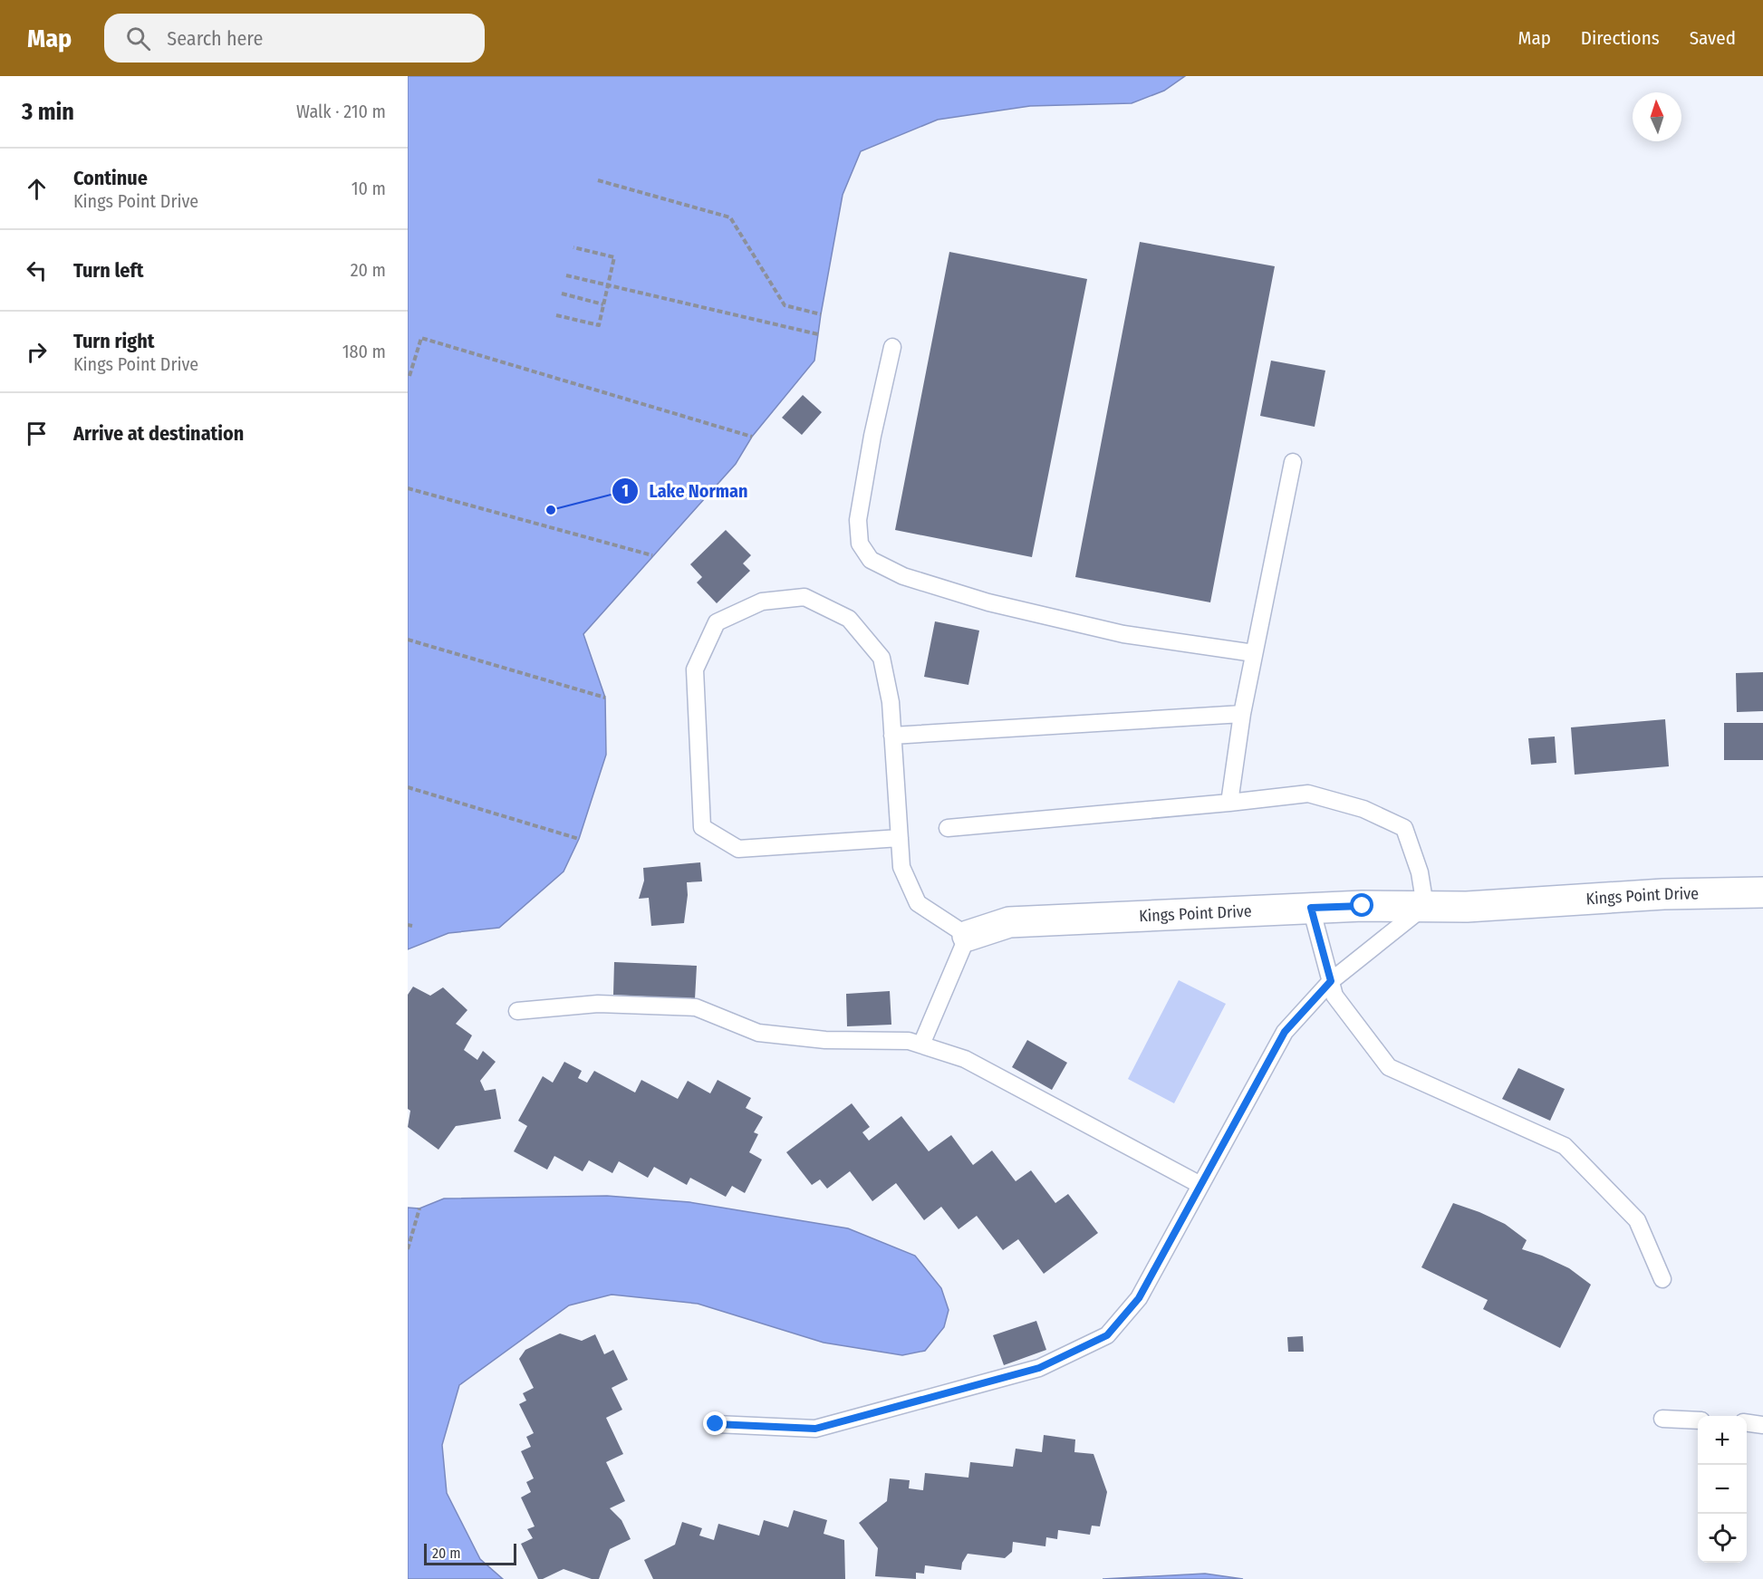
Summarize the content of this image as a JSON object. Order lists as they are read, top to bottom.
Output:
{
  "streets": {
    "street": ["Kings Point Drive"]
  },
  "places": ["Lake Norman"],
  "scale_bar": "20 m",
  "north": "top",
  "page": {
    "header": "Map",
    "search": "Search here",
    "nav": ["Map", "Directions", "Saved"],
    "heading": ["3 min", "Walk · 210 m"],
    "list": [
      ["Continue", "Kings Point Drive", "10 m"],
      ["Turn left", "20 m"],
      ["Turn right", "Kings Point Drive", "180 m"],
      "Arrive at destination"
    ],
    "map_buttons": ["+", "−"],
    "scale": "20 m"
  }
}
